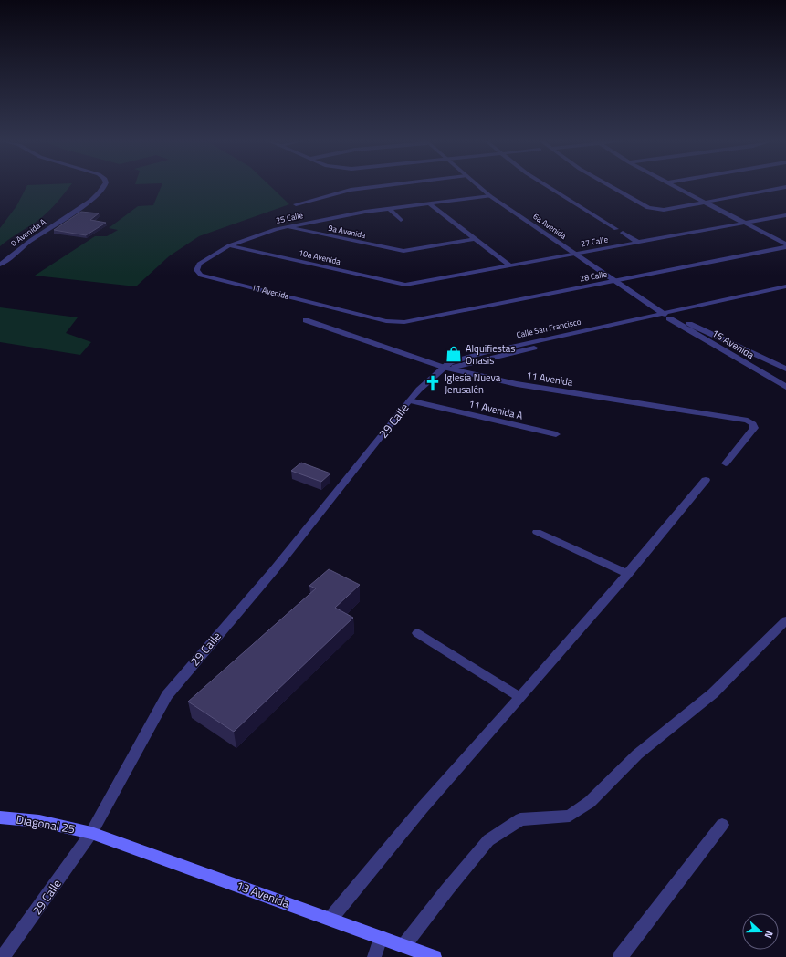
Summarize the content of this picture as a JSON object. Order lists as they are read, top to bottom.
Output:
{
  "streets": {
    "main road": ["Diagonal 25", "13 Avenida"],
    "street": [
      "25 Calle",
      "6a Avenida",
      "9a Avenida",
      "0 Avenida A",
      "27 Calle",
      "10a Avenida",
      "28 Calle",
      "11 Avenida",
      "Calle San Francisco",
      "16 Avenida",
      "11 Avenida A",
      "29 Calle"
    ]
  },
  "crossings": [
    ["25 Calle", "6a Avenida"],
    ["25 Calle", "9a Avenida"],
    ["25 Calle", "10a Avenida"],
    ["25 Calle", "11 Avenida"],
    ["6a Avenida", "27 Calle"],
    ["6a Avenida", "28 Calle"],
    ["6a Avenida", "Calle San Francisco"],
    ["6a Avenida", "16 Avenida"],
    ["27 Calle", "10a Avenida"],
    ["28 Calle", "11 Avenida"],
    ["11 Avenida", "Calle San Francisco"],
    ["11 Avenida", "29 Calle"],
    ["Calle San Francisco", "16 Avenida"],
    ["Calle San Francisco", "29 Calle"],
    ["11 Avenida A", "29 Calle"],
    ["29 Calle", "Diagonal 25"],
    ["29 Calle", "13 Avenida"],
    ["Diagonal 25", "13 Avenida"]
  ],
  "places": {
    "shop": ["Alquifiestas Onasis"],
    "church": ["Iglesia Nueva Jerusalén"]
  },
  "north": "right"
}
